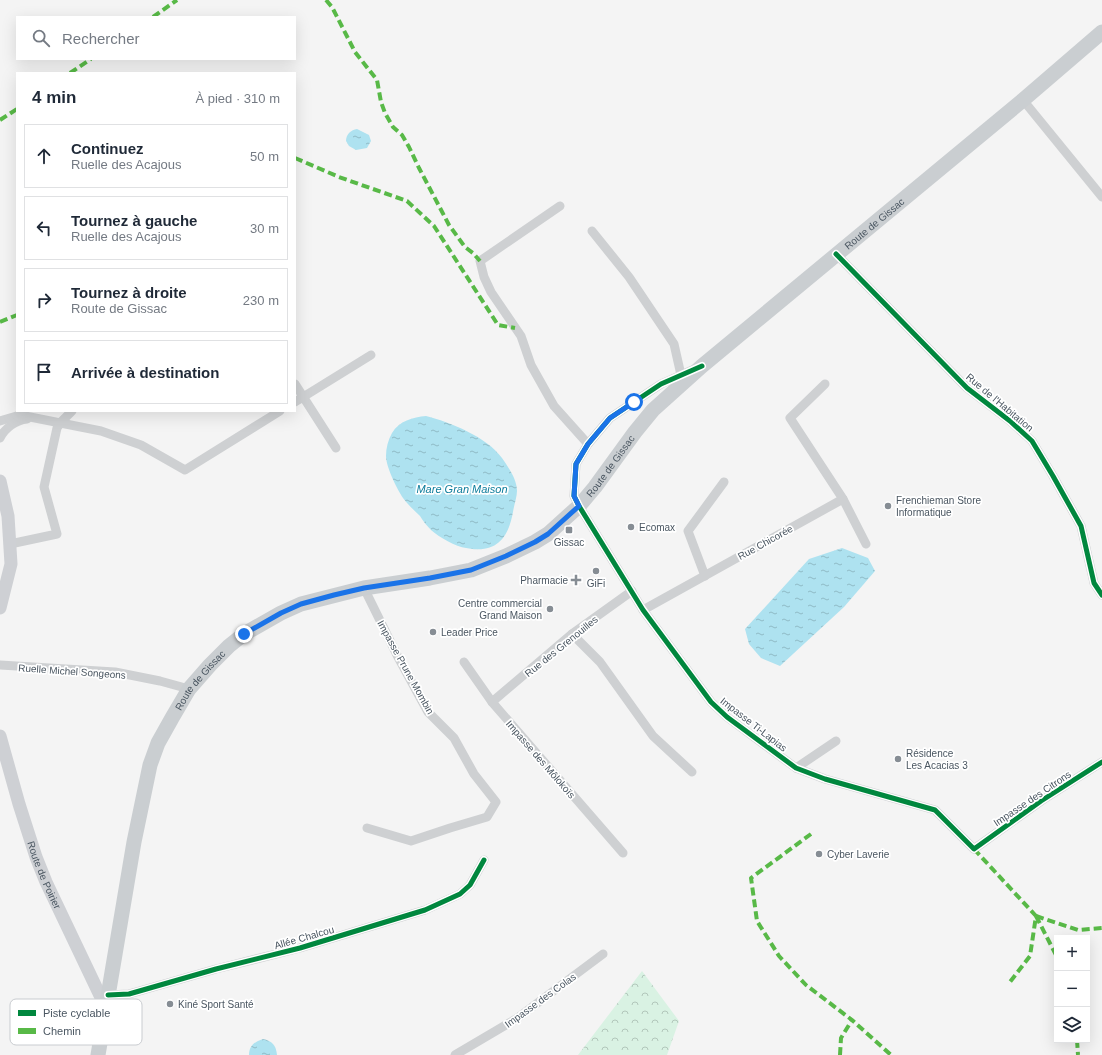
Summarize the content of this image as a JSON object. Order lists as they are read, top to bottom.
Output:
{
  "streets": {
    "main road": ["Route de Gissac", "Route de Poirier"],
    "street": [
      "Rue de l'Habitation",
      "Rue Chicorée",
      "Rue des Grenouilles",
      "Impasse Prune Mombin",
      "Ruelle Michel Songeons",
      "Impasse Ti-Lapias",
      "Impasse des Môlokoïs",
      "Impasse des Citrons",
      "Allée Chalcou",
      "Impasse des Colas"
    ]
  },
  "crossings": [
    ["Route de Gissac", "Rue de l'Habitation"],
    ["Route de Gissac", "Impasse Prune Mombin"],
    ["Route de Gissac", "Ruelle Michel Songeons"],
    ["Route de Gissac", "Impasse Ti-Lapias"],
    ["Rue Chicorée", "Impasse Ti-Lapias"],
    ["Rue des Grenouilles", "Impasse Ti-Lapias"],
    ["Rue des Grenouilles", "Impasse des Môlokoïs"],
    ["Impasse Ti-Lapias", "Impasse des Citrons"]
  ],
  "water": ["Mare Gran Maison"],
  "places": {
    "other": [
      "Frenchieman Store Informatique",
      "Ecomax",
      "GiFi",
      "Centre commercial Grand Maison",
      "Leader Price",
      "Résidence Les Acacias 3",
      "Cyber Laverie",
      "Kiné Sport Santé"
    ],
    "transit": ["Gissac"],
    "health": ["Pharmacie"]
  },
  "legend": ["Piste cyclable", "Chemin"],
  "page": {
    "search": "Rechercher",
    "heading": ["4 min", "À pied · 310 m"],
    "list": [
      ["Continuez", "Ruelle des Acajous", "50 m"],
      ["Tournez à gauche", "Ruelle des Acajous", "30 m"],
      ["Tournez à droite", "Route de Gissac", "230 m"],
      "Arrivée à destination"
    ],
    "map_buttons": ["+", "−"]
  }
}
